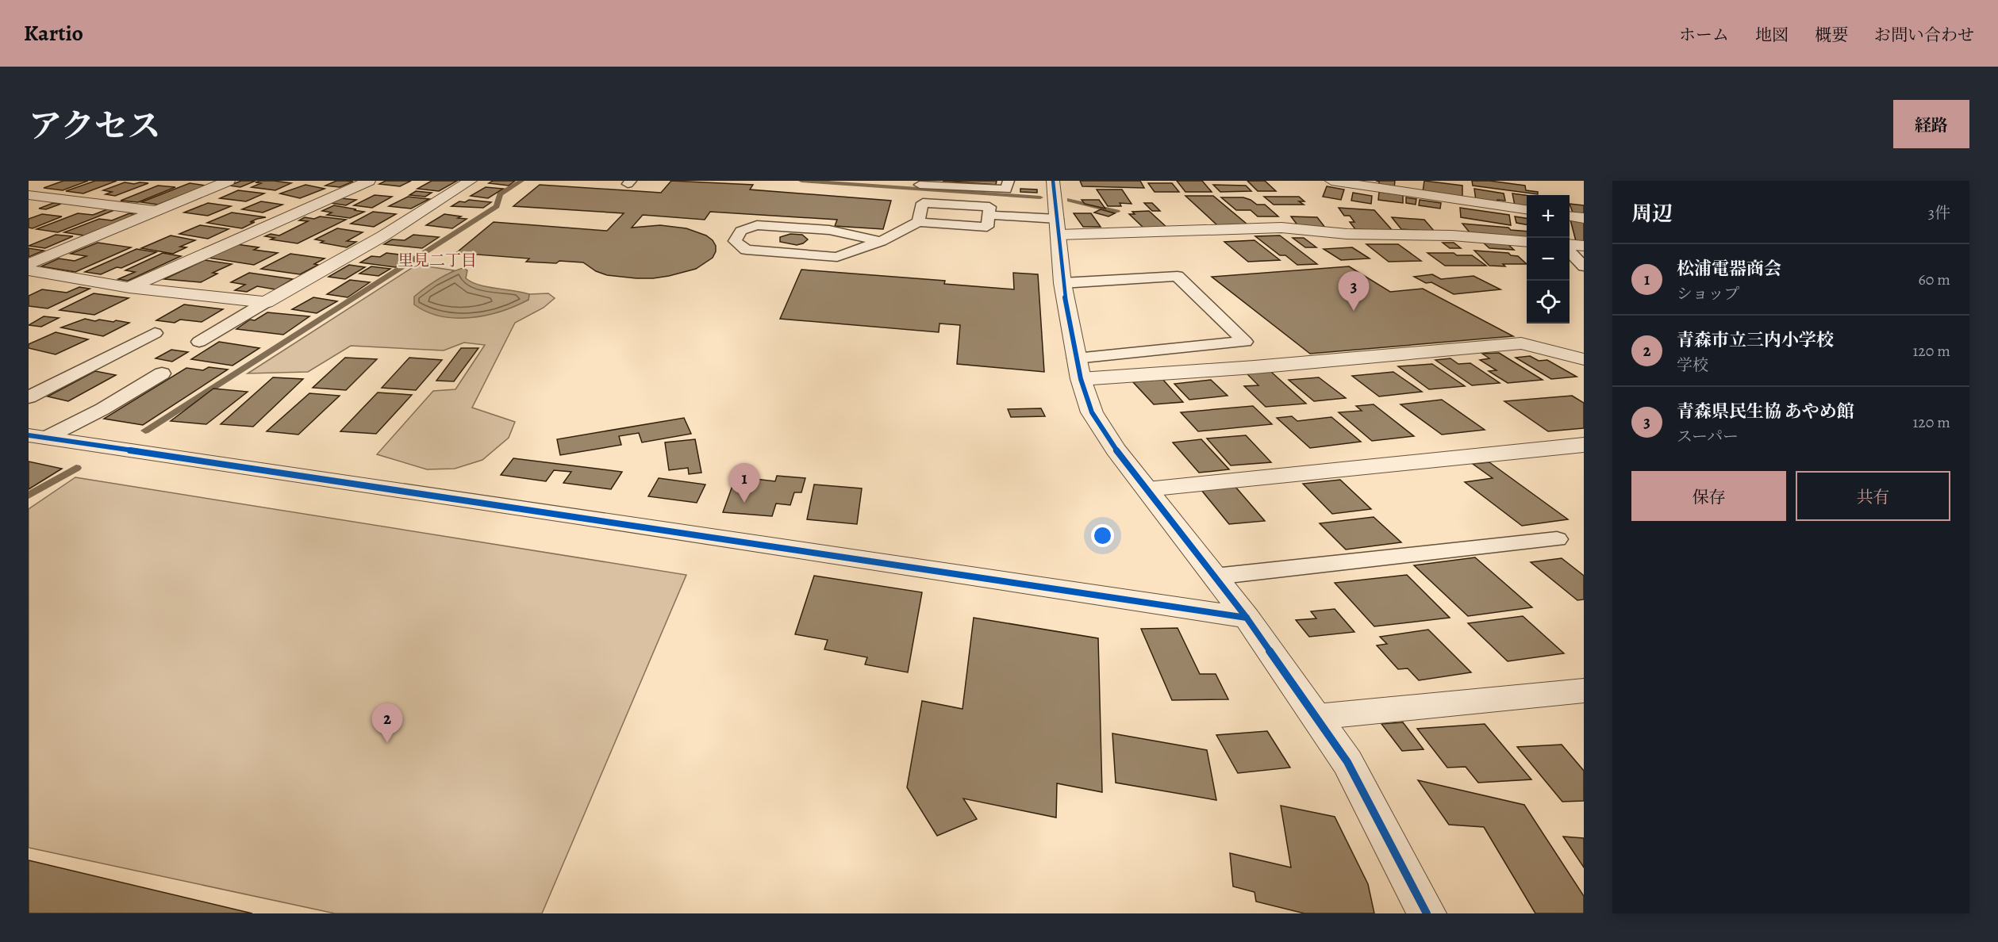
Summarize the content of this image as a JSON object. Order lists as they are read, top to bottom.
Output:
{
  "districts": ["里見二丁目"],
  "page": {
    "header": "Kartio",
    "nav": [
      "ホーム",
      "地図",
      "概要",
      "お問い合わせ"
    ],
    "title": "アクセス",
    "buttons": [
      "経路",
      ["保存", "共有"]
    ],
    "heading": ["周辺", "3件"],
    "map_buttons": ["+", "−"],
    "list": [
      {
        "mark": "1",
        "name": "松浦電器商会",
        "note": "ショップ",
        "value": "60 m"
      },
      {
        "mark": "2",
        "name": "青森市立三内小学校",
        "note": "学校",
        "value": "120 m"
      },
      {
        "mark": "3",
        "name": "青森県民生協 あやめ館",
        "note": "スーパー",
        "value": "120 m"
      }
    ],
    "pins": ["3", "1", "2"]
  }
}
